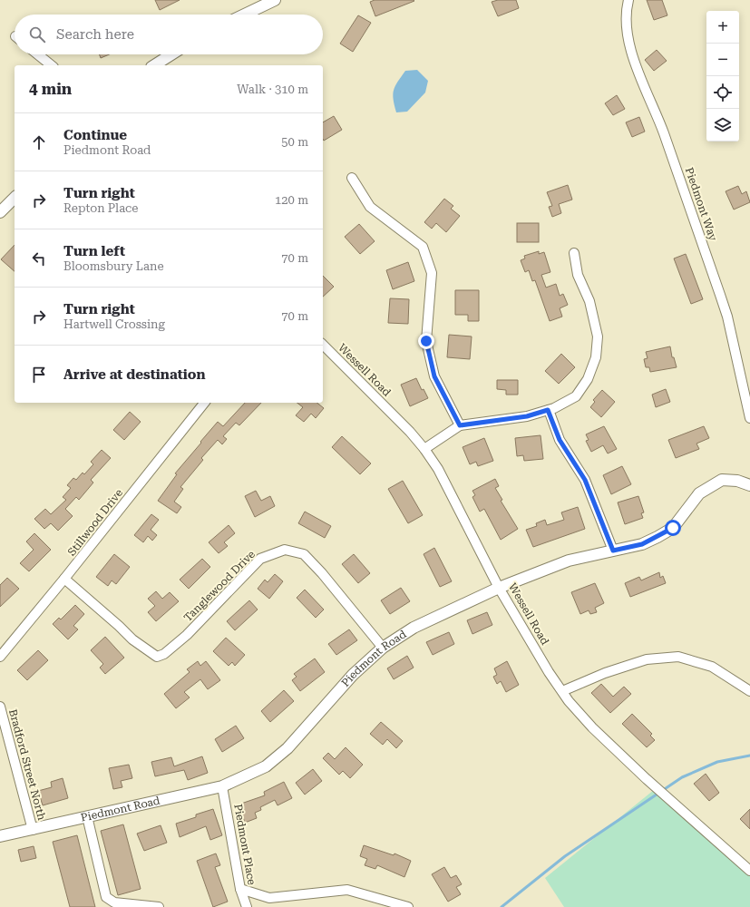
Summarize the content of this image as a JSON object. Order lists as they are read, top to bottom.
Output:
{
  "streets": {
    "street": [
      "Piedmont Way",
      "Wessell Road",
      "Stillwood Drive",
      "Tanglewood Drive",
      "Piedmont Road",
      "Bradford Street North",
      "Piedmont Place"
    ]
  },
  "crossings": [
    ["Wessell Road", "Piedmont Road"],
    ["Stillwood Drive", "Tanglewood Drive"],
    ["Tanglewood Drive", "Piedmont Road"],
    ["Piedmont Road", "Bradford Street North"],
    ["Piedmont Road", "Piedmont Place"]
  ],
  "page": {
    "map_buttons": ["+", "−"],
    "search": "Search here",
    "heading": ["4 min", "Walk · 310 m"],
    "list": [
      ["Continue", "Piedmont Road", "50 m"],
      ["Turn right", "Repton Place", "120 m"],
      ["Turn left", "Bloomsbury Lane", "70 m"],
      ["Turn right", "Hartwell Crossing", "70 m"],
      "Arrive at destination"
    ]
  }
}
